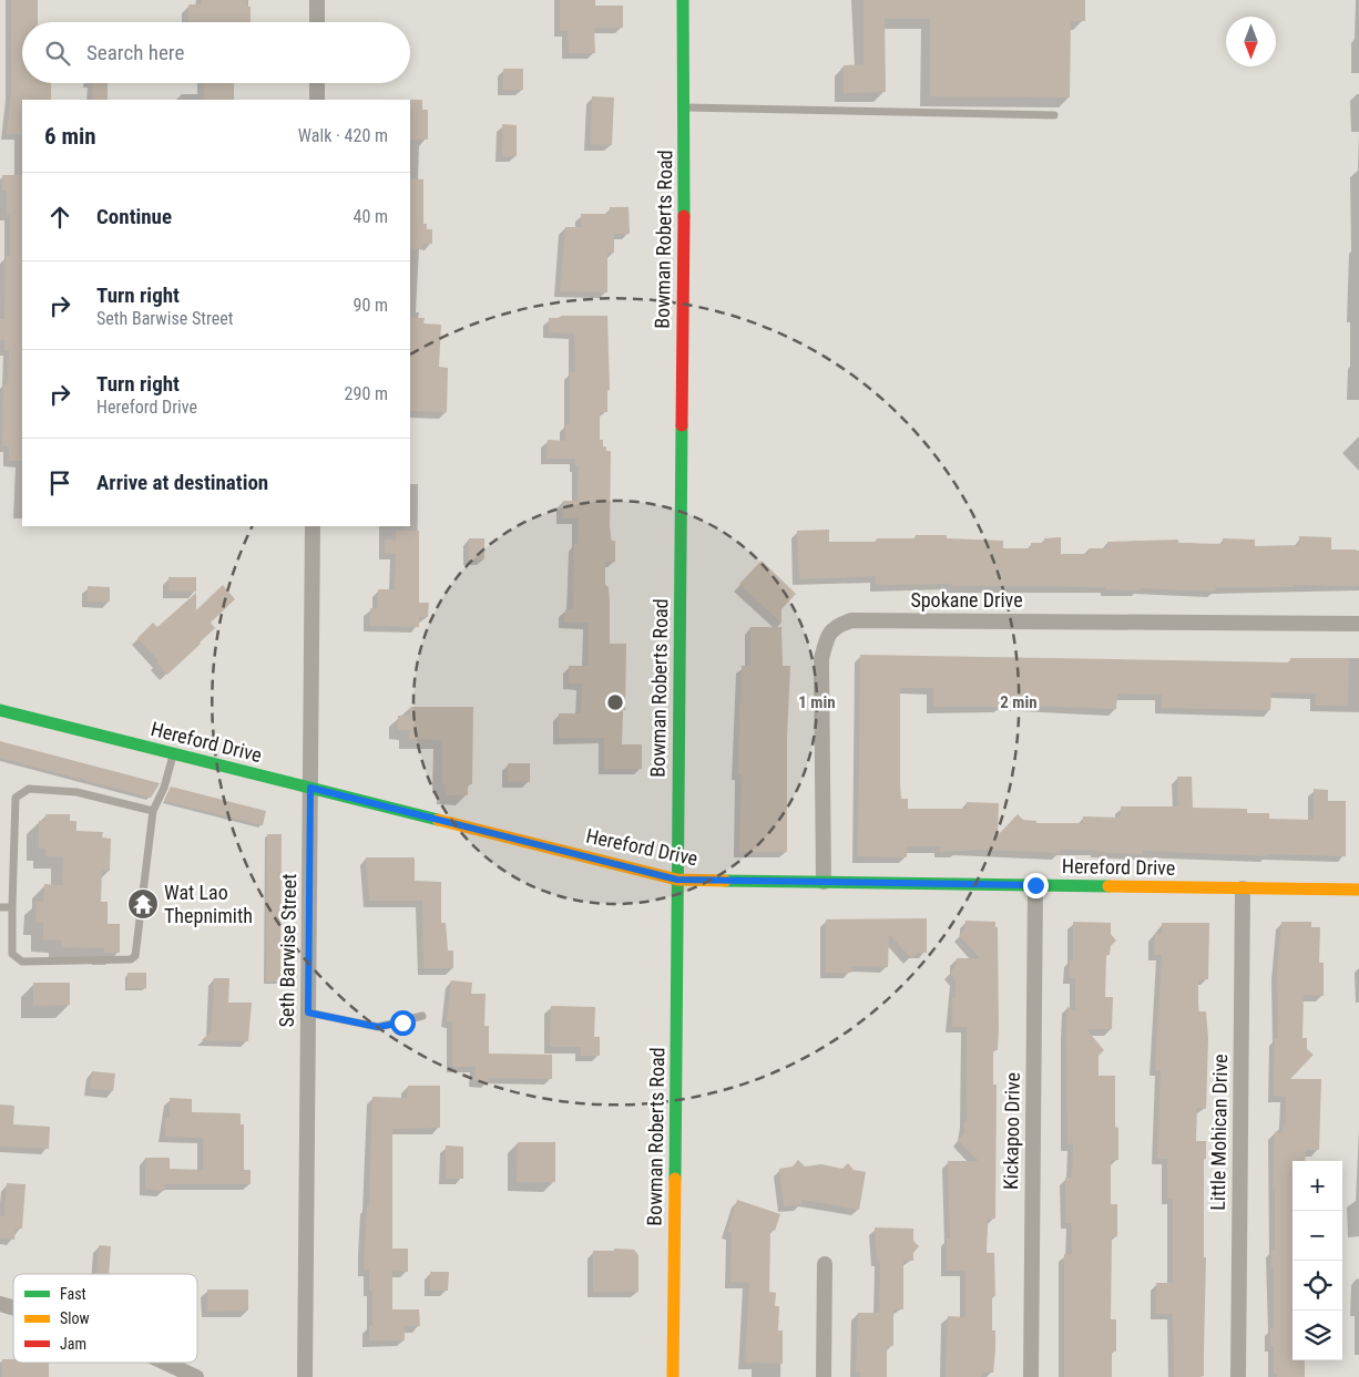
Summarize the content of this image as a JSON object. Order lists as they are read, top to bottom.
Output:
{
  "streets": {
    "street": [
      "Bowman Roberts Road",
      "Spokane Drive",
      "Hereford Drive",
      "Seth Barwise Street",
      "Kickapoo Drive",
      "Little Mohican Drive"
    ]
  },
  "crossings": [
    ["Bowman Roberts Road", "Hereford Drive"],
    ["Spokane Drive", "Hereford Drive"],
    ["Hereford Drive", "Seth Barwise Street"],
    ["Hereford Drive", "Kickapoo Drive"],
    ["Hereford Drive", "Little Mohican Drive"]
  ],
  "places": {
    "temple": ["Wat Lao Thepnimith"]
  },
  "legend": ["Fast", "Slow", "Jam"],
  "north": "bottom",
  "page": {
    "search": "Search here",
    "heading": ["6 min", "Walk · 420 m"],
    "list": [
      ["Continue", "40 m"],
      ["Turn right", "Seth Barwise Street", "90 m"],
      ["Turn right", "Hereford Drive", "290 m"],
      "Arrive at destination"
    ],
    "map_buttons": ["+", "−"]
  },
  "rings": ["1 min", "2 min"]
}
